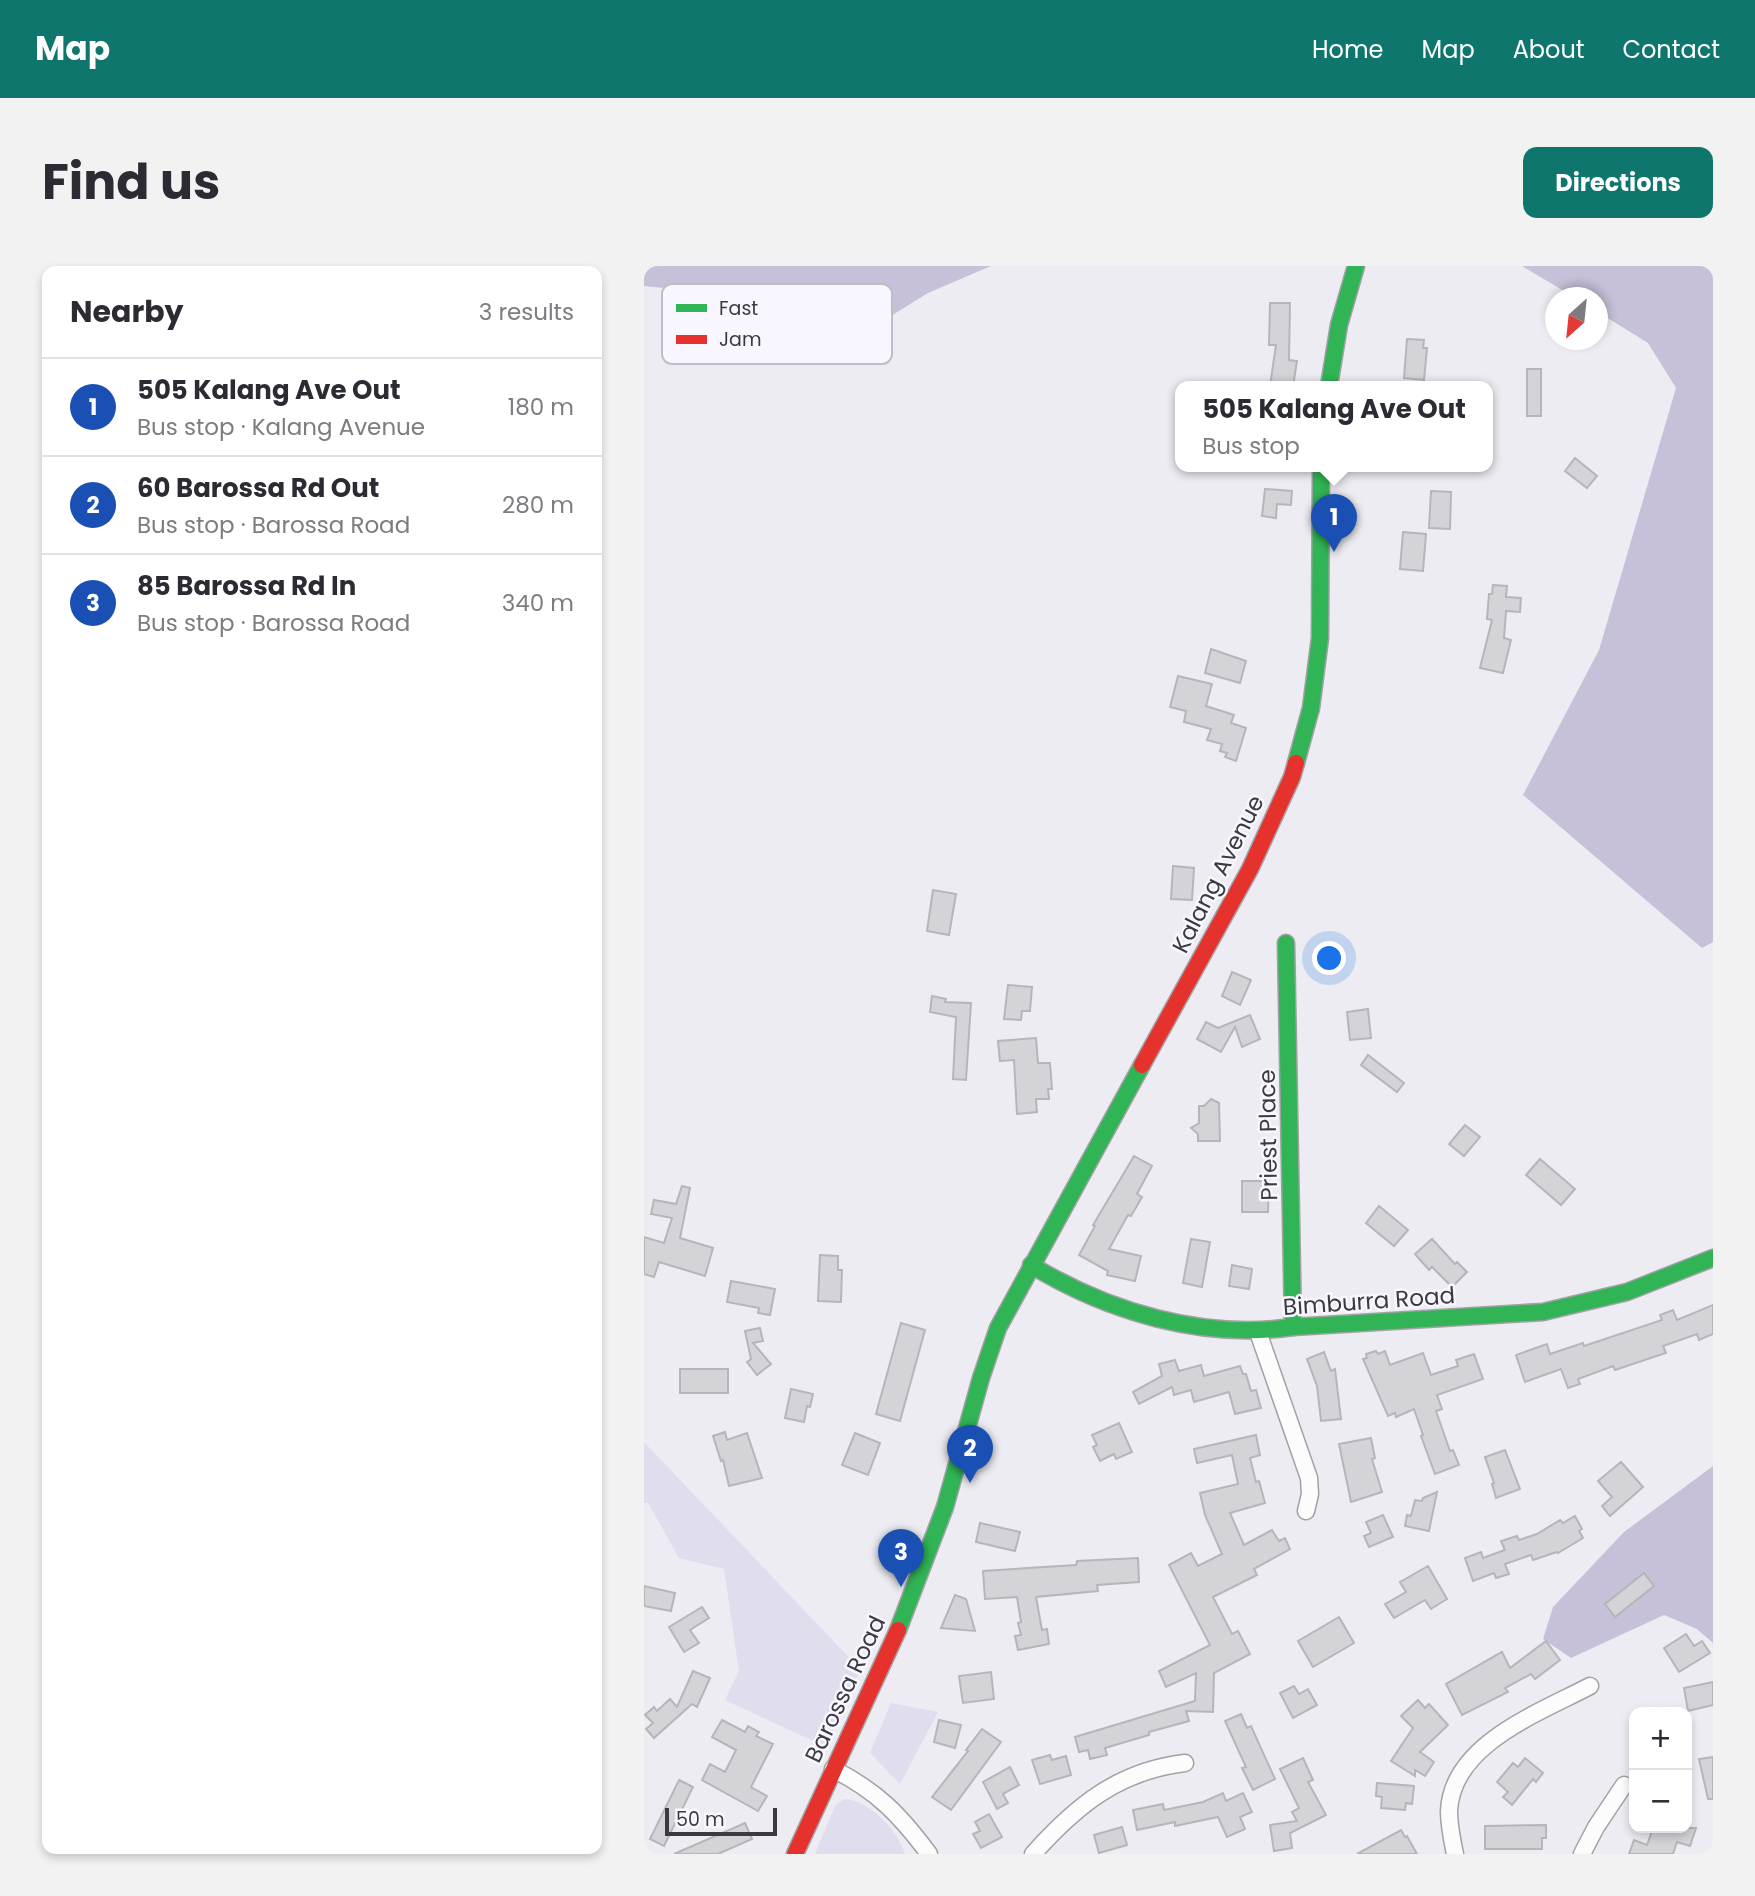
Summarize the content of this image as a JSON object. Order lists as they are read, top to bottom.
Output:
{
  "streets": {
    "street": [
      "Kalang Avenue",
      "Priest Place",
      "Bimburra Road",
      "Barossa Road"
    ]
  },
  "crossings": [
    ["Kalang Avenue", "Bimburra Road"],
    ["Kalang Avenue", "Barossa Road"],
    ["Priest Place", "Bimburra Road"],
    ["Bimburra Road", "Barossa Road"]
  ],
  "legend": ["Fast", "Jam"],
  "scale_bar": "50 m",
  "north": "bottom left",
  "page": {
    "header": "Map",
    "nav": [
      "Home",
      "Map",
      "About",
      "Contact"
    ],
    "title": "Find us",
    "buttons": "Directions",
    "heading": ["Nearby", "3 results"],
    "list": [
      {
        "mark": "1",
        "name": "505 Kalang Ave Out",
        "note": "Bus stop · Kalang Avenue",
        "value": "180 m"
      },
      {
        "mark": "2",
        "name": "60 Barossa Rd Out",
        "note": "Bus stop · Barossa Road",
        "value": "280 m"
      },
      {
        "mark": "3",
        "name": "85 Barossa Rd In",
        "note": "Bus stop · Barossa Road",
        "value": "340 m"
      }
    ],
    "popup": ["505 Kalang Ave Out", "Bus stop"],
    "pins": ["1", "2", "3"],
    "map_buttons": ["+", "−"],
    "scale": "50 m"
  }
}
